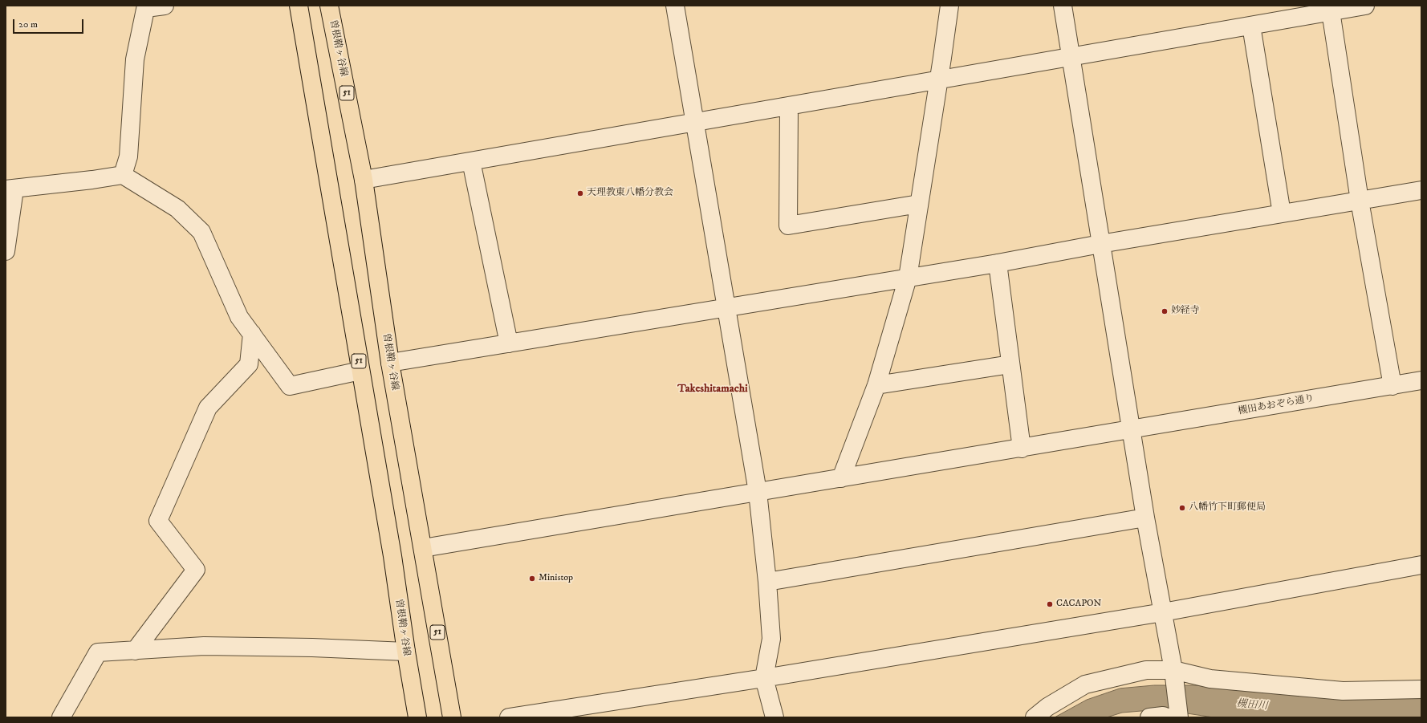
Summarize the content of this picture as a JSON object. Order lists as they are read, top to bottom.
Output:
{
  "streets": {
    "main road": ["曽根鞘ヶ谷線", "51"],
    "street": ["槻田あおぞら通り"]
  },
  "crossings": [
    ["曽根鞘ヶ谷線", "槻田あおぞら通り"]
  ],
  "districts": ["Takeshitamachi"],
  "water": ["槻田川"],
  "places": [
    "天理教東八幡分教会",
    "妙経寺",
    "八幡竹下町郵便局",
    "Ministop",
    "CACAPON"
  ],
  "scale_bar": "20 m"
}
